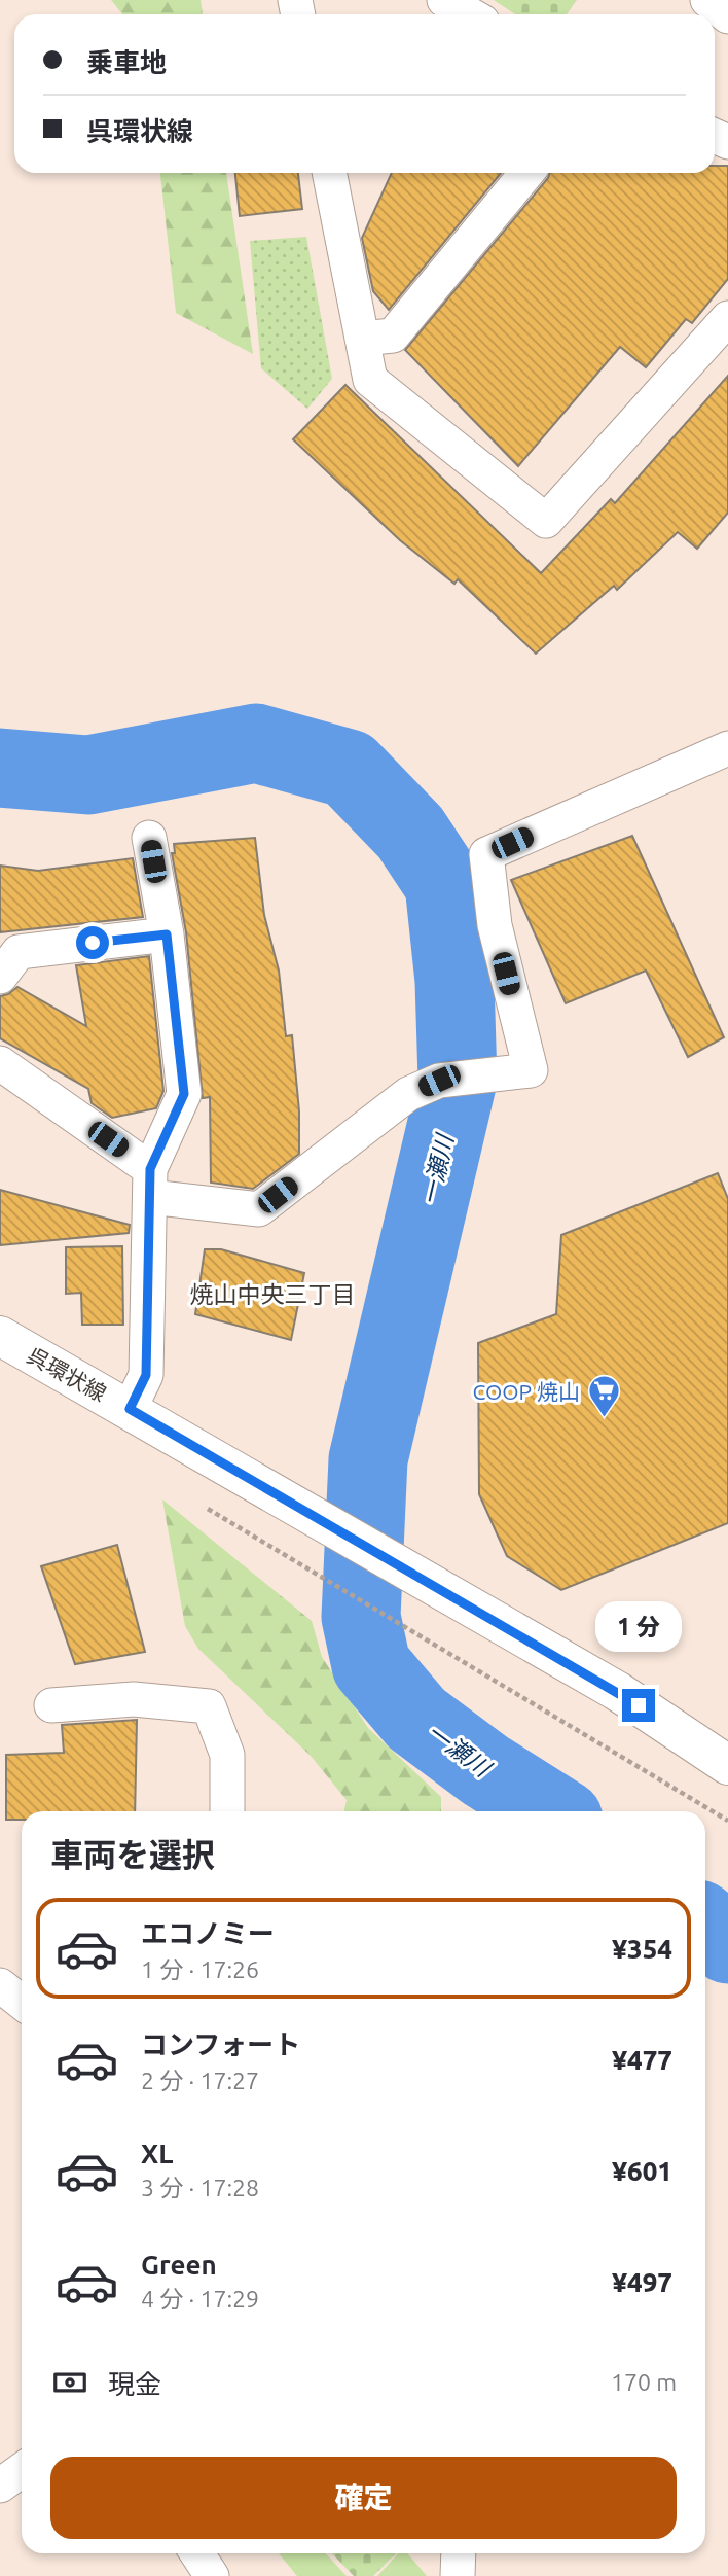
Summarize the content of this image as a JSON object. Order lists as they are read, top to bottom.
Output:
{
  "streets": {
    "main road": ["呉環状線"]
  },
  "districts": ["焼山中央三丁目"],
  "water": ["一瀬川"],
  "places": {
    "supermarket": ["COOP 焼山"]
  },
  "page": {
    "banner": ["乗車地", "呉環状線"],
    "bubble": "1 分",
    "heading": "車両を選択",
    "list": [
      {
        "name": "エコノミー",
        "note": "1 分 · 17:26",
        "value": "¥354"
      },
      {
        "name": "コンフォート",
        "note": "2 分 · 17:27",
        "value": "¥477"
      },
      {
        "name": "XL",
        "note": "3 分 · 17:28",
        "value": "¥601"
      },
      {
        "name": "Green",
        "note": "4 分 · 17:29",
        "value": "¥497"
      }
    ],
    "pay": ["現金", "170 m"],
    "buttons": "確定"
  }
}
